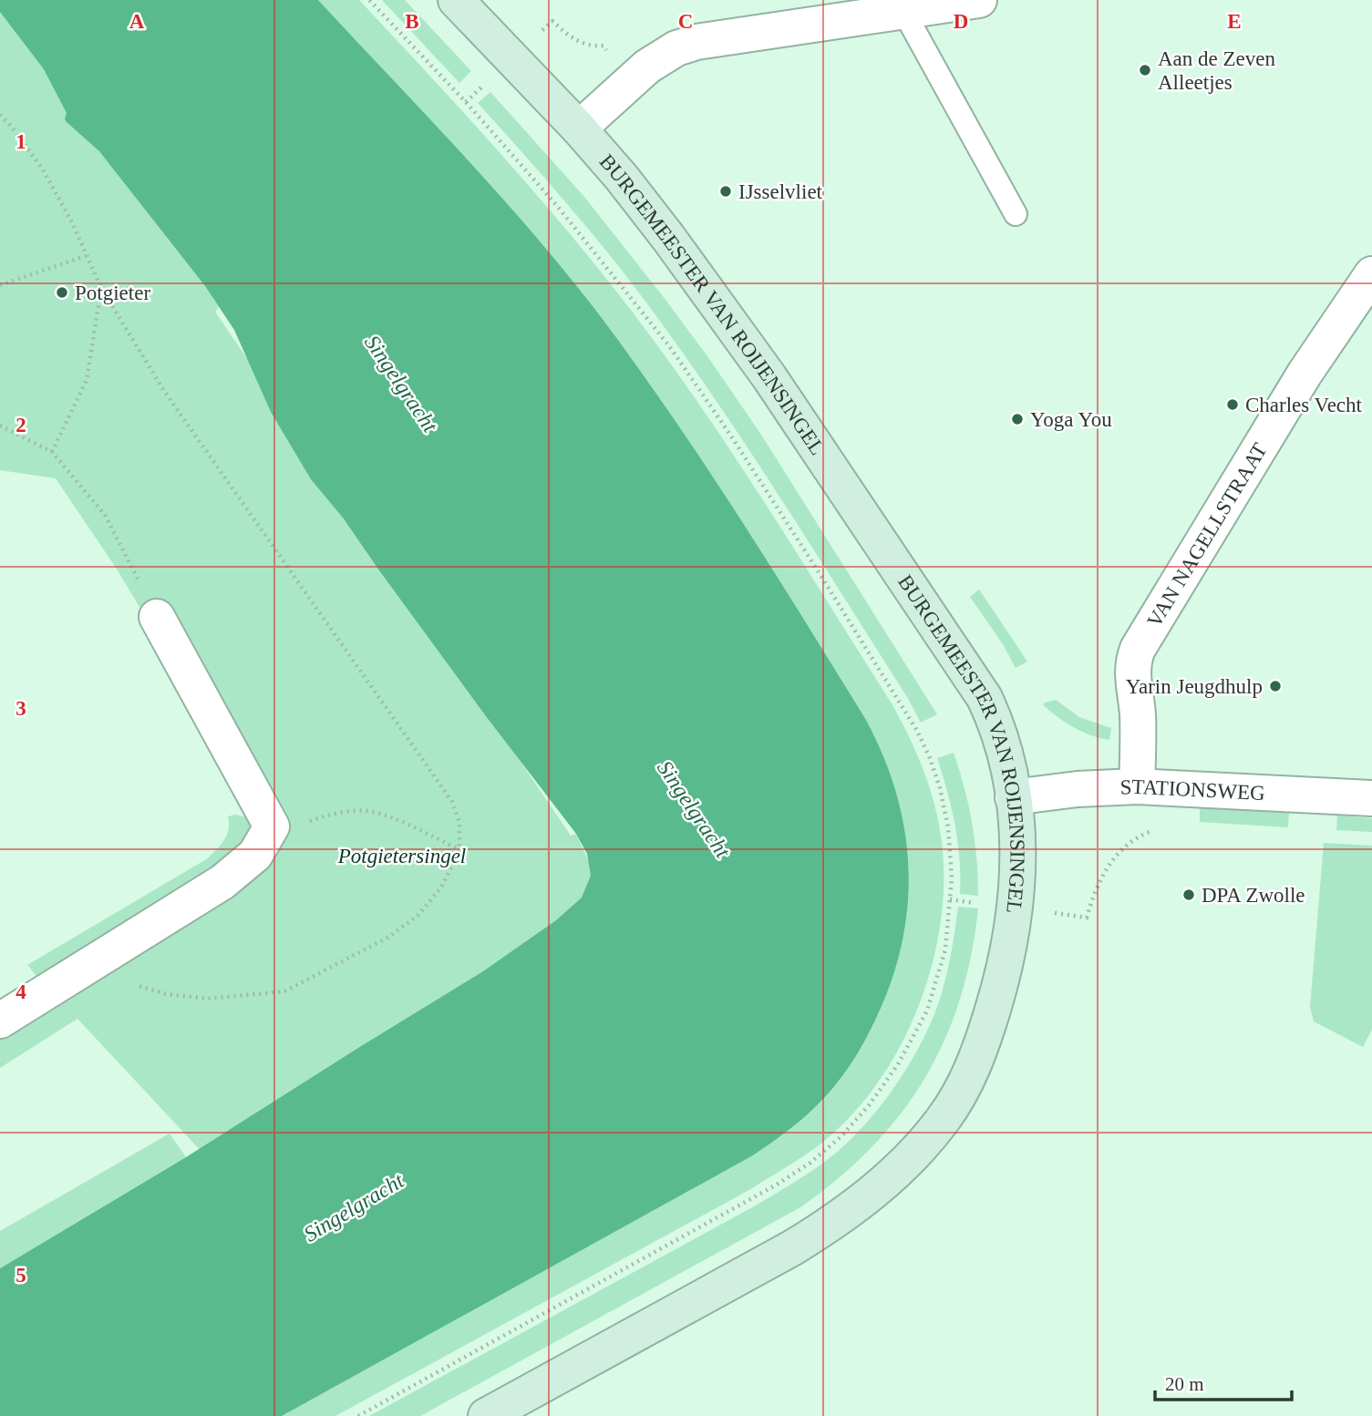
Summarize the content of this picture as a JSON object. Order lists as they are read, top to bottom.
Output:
{
  "streets": {
    "main road": ["BURGEMEESTER VAN ROIJENSINGEL"],
    "street": ["VAN NAGELLSTRAAT", "STATIONSWEG"]
  },
  "crossings": [
    ["BURGEMEESTER VAN ROIJENSINGEL", "STATIONSWEG"],
    ["VAN NAGELLSTRAAT", "STATIONSWEG"]
  ],
  "water": ["Singelgracht"],
  "parks": ["Potgietersingel"],
  "places": [
    "Aan de Zeven Alleetjes",
    "IJsselvliet",
    "Potgieter",
    "Charles Vecht",
    "Yoga You",
    "Yarin Jeugdhulp",
    "DPA Zwolle"
  ],
  "scale_bar": "20 m",
  "grid": {
    "columns": [
      "A",
      "B",
      "C",
      "D",
      "E"
    ],
    "rows": [
      "1",
      "2",
      "3",
      "4",
      "5"
    ]
  }
}
